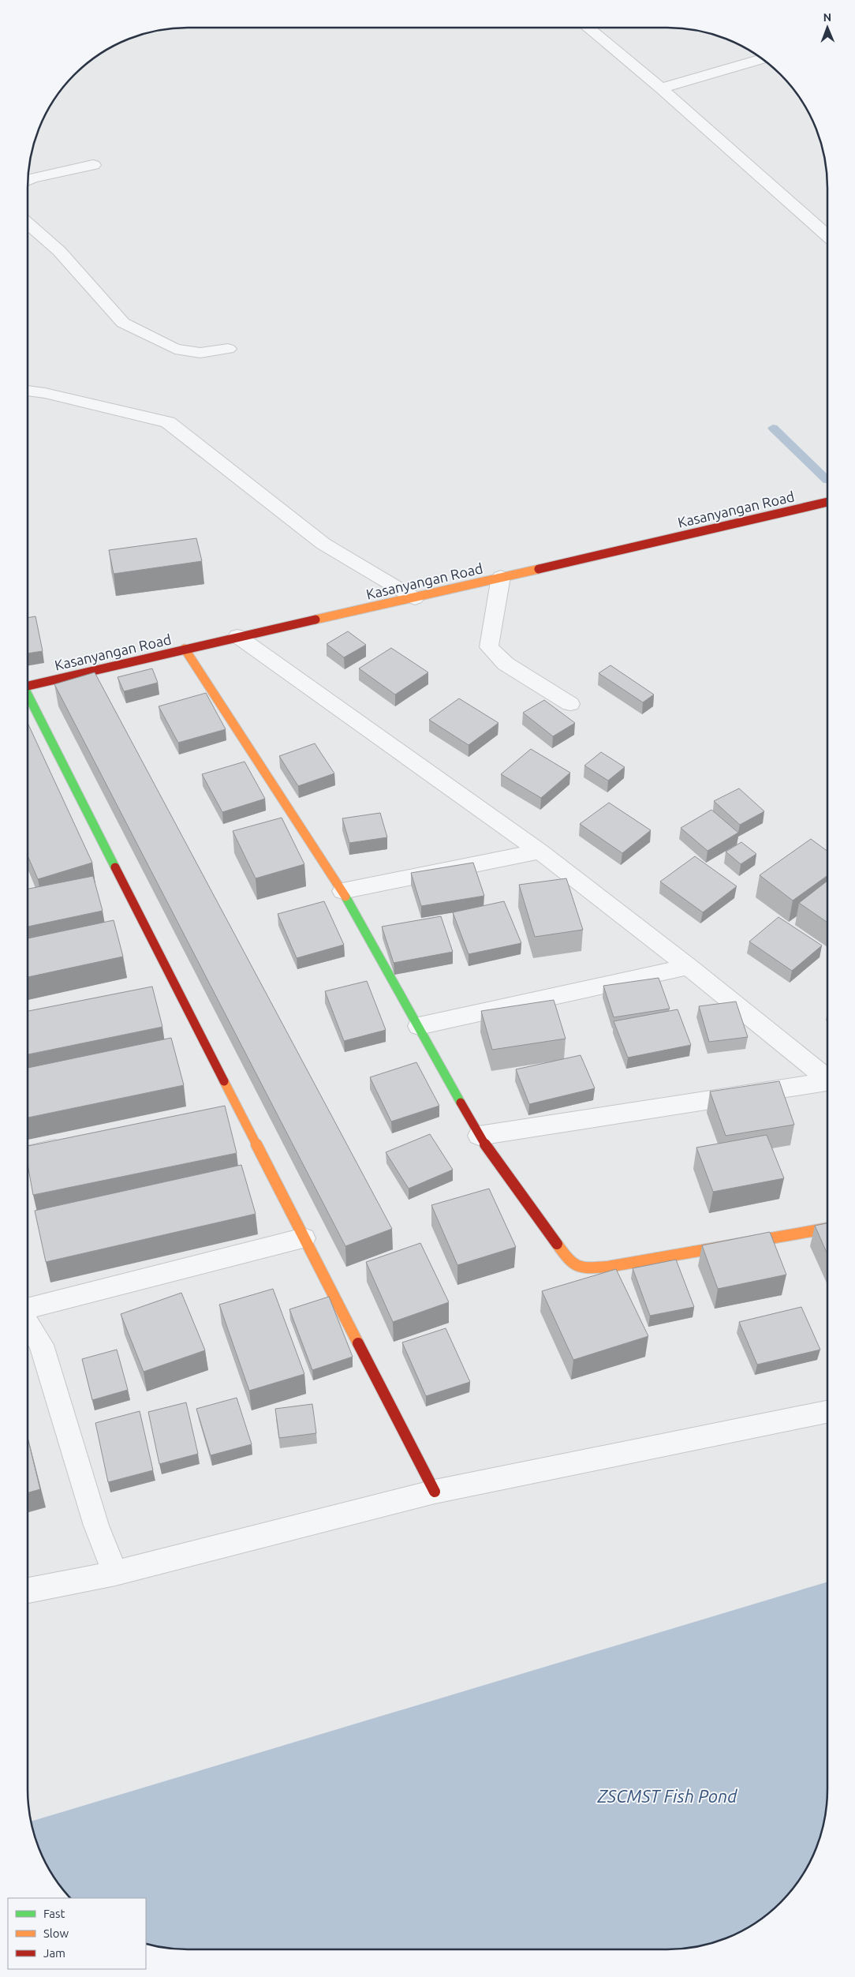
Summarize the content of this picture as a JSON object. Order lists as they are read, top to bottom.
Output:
{
  "streets": {
    "street": ["Kasanyangan Road"]
  },
  "water": ["ZSCMST Fish Pond"],
  "legend": ["Fast", "Slow", "Jam"],
  "north": "top"
}
